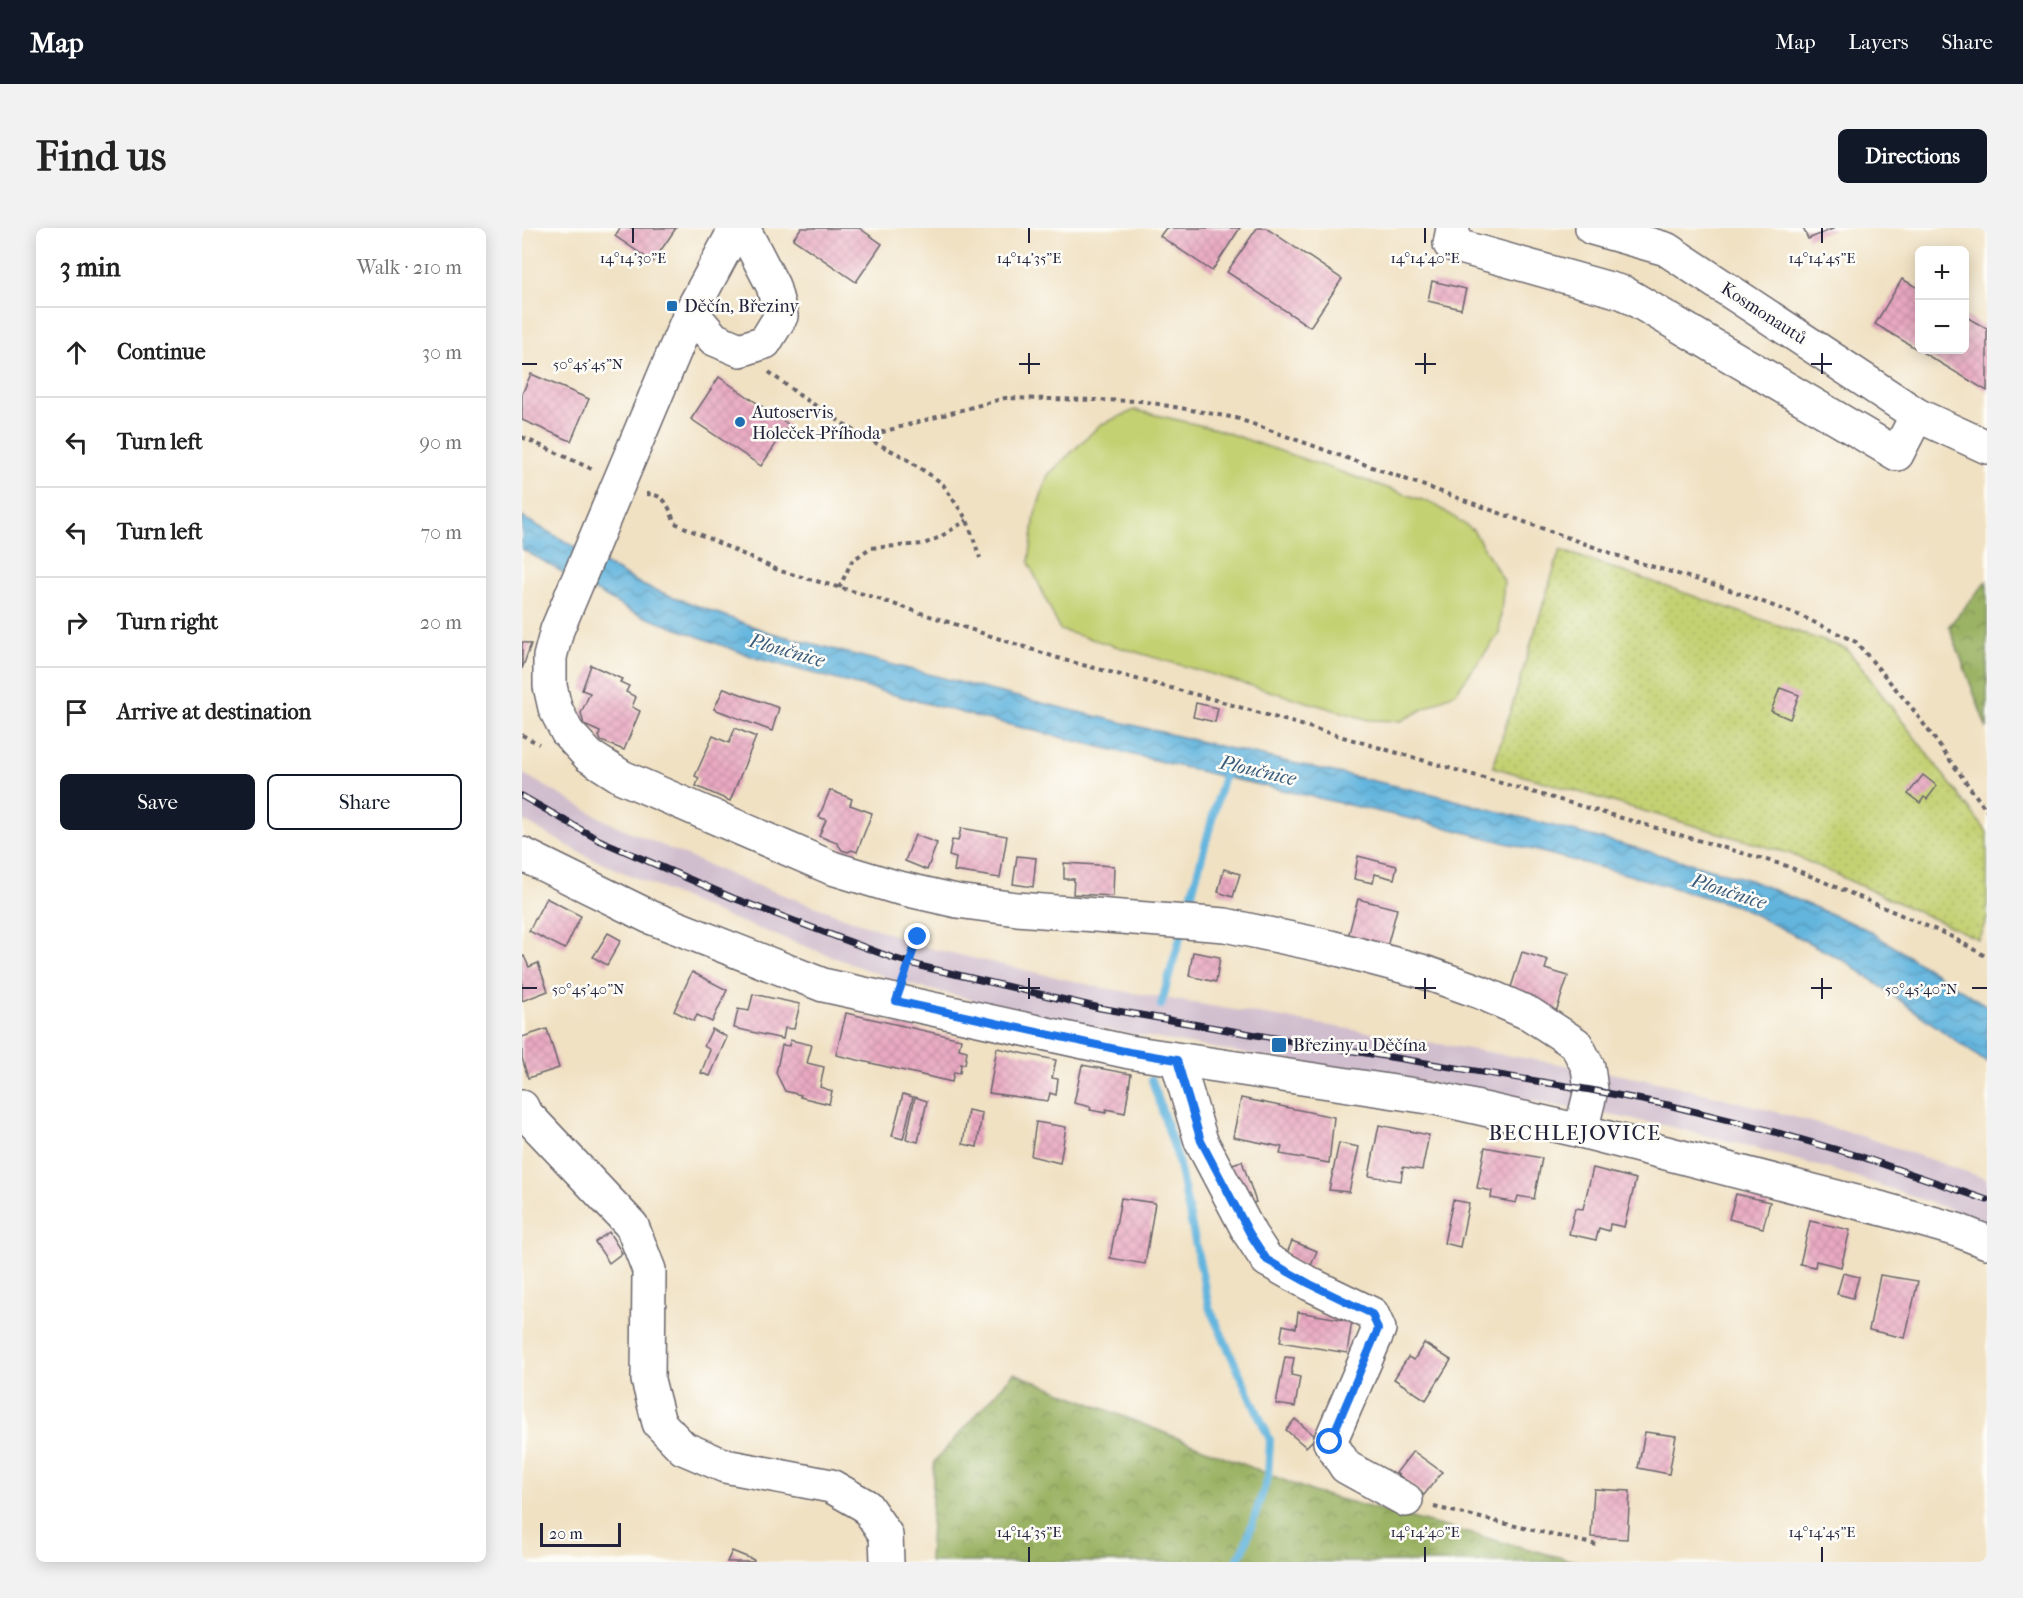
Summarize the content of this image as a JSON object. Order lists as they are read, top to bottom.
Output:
{
  "streets": {
    "street": ["Kosmonautů"]
  },
  "districts": ["BECHLEJOVICE"],
  "water": ["Ploučnice"],
  "places": {
    "transit": ["Děčín, Březiny", "Březiny u Děčína"],
    "other": ["Autoservis Holeček-Příhoda"]
  },
  "scale_bar": "20 m",
  "page": {
    "header": "Map",
    "nav": ["Map", "Layers", "Share"],
    "buttons": [
      "Directions",
      ["Save", "Share"]
    ],
    "title": "Find us",
    "heading": ["3 min", "Walk · 210 m"],
    "map_buttons": ["+", "−"],
    "list": [
      ["Continue", "30 m"],
      ["Turn left", "90 m"],
      ["Turn left", "70 m"],
      ["Turn right", "20 m"],
      "Arrive at destination"
    ],
    "scale": "20 m"
  },
  "coordinates": [
    "14°14'30\"E",
    "14°14'35\"E",
    "14°14'40\"E",
    "14°14'45\"E",
    "50°45'45\"N",
    "50°45'40\"N"
  ]
}
